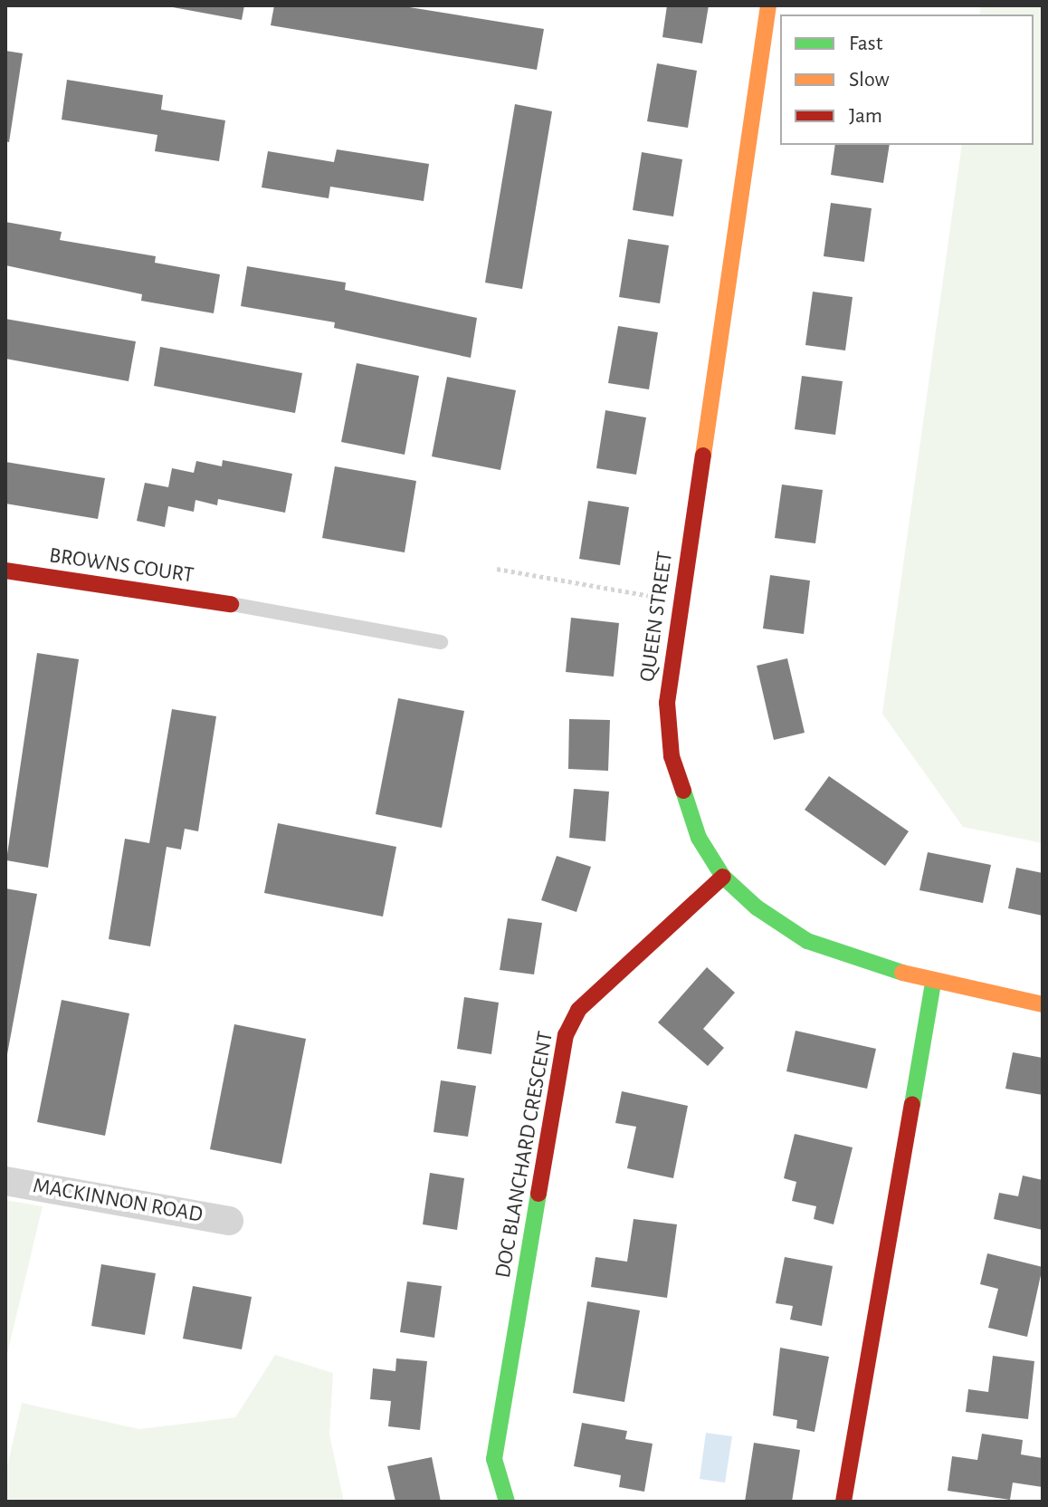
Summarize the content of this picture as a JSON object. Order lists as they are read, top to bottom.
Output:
{
  "streets": {
    "street": [
      "BROWNS COURT",
      "QUEEN STREET",
      "DOC BLANCHARD CRESCENT",
      "MACKINNON ROAD"
    ]
  },
  "crossings": [
    ["QUEEN STREET", "DOC BLANCHARD CRESCENT"]
  ],
  "legend": ["Fast", "Slow", "Jam"]
}
